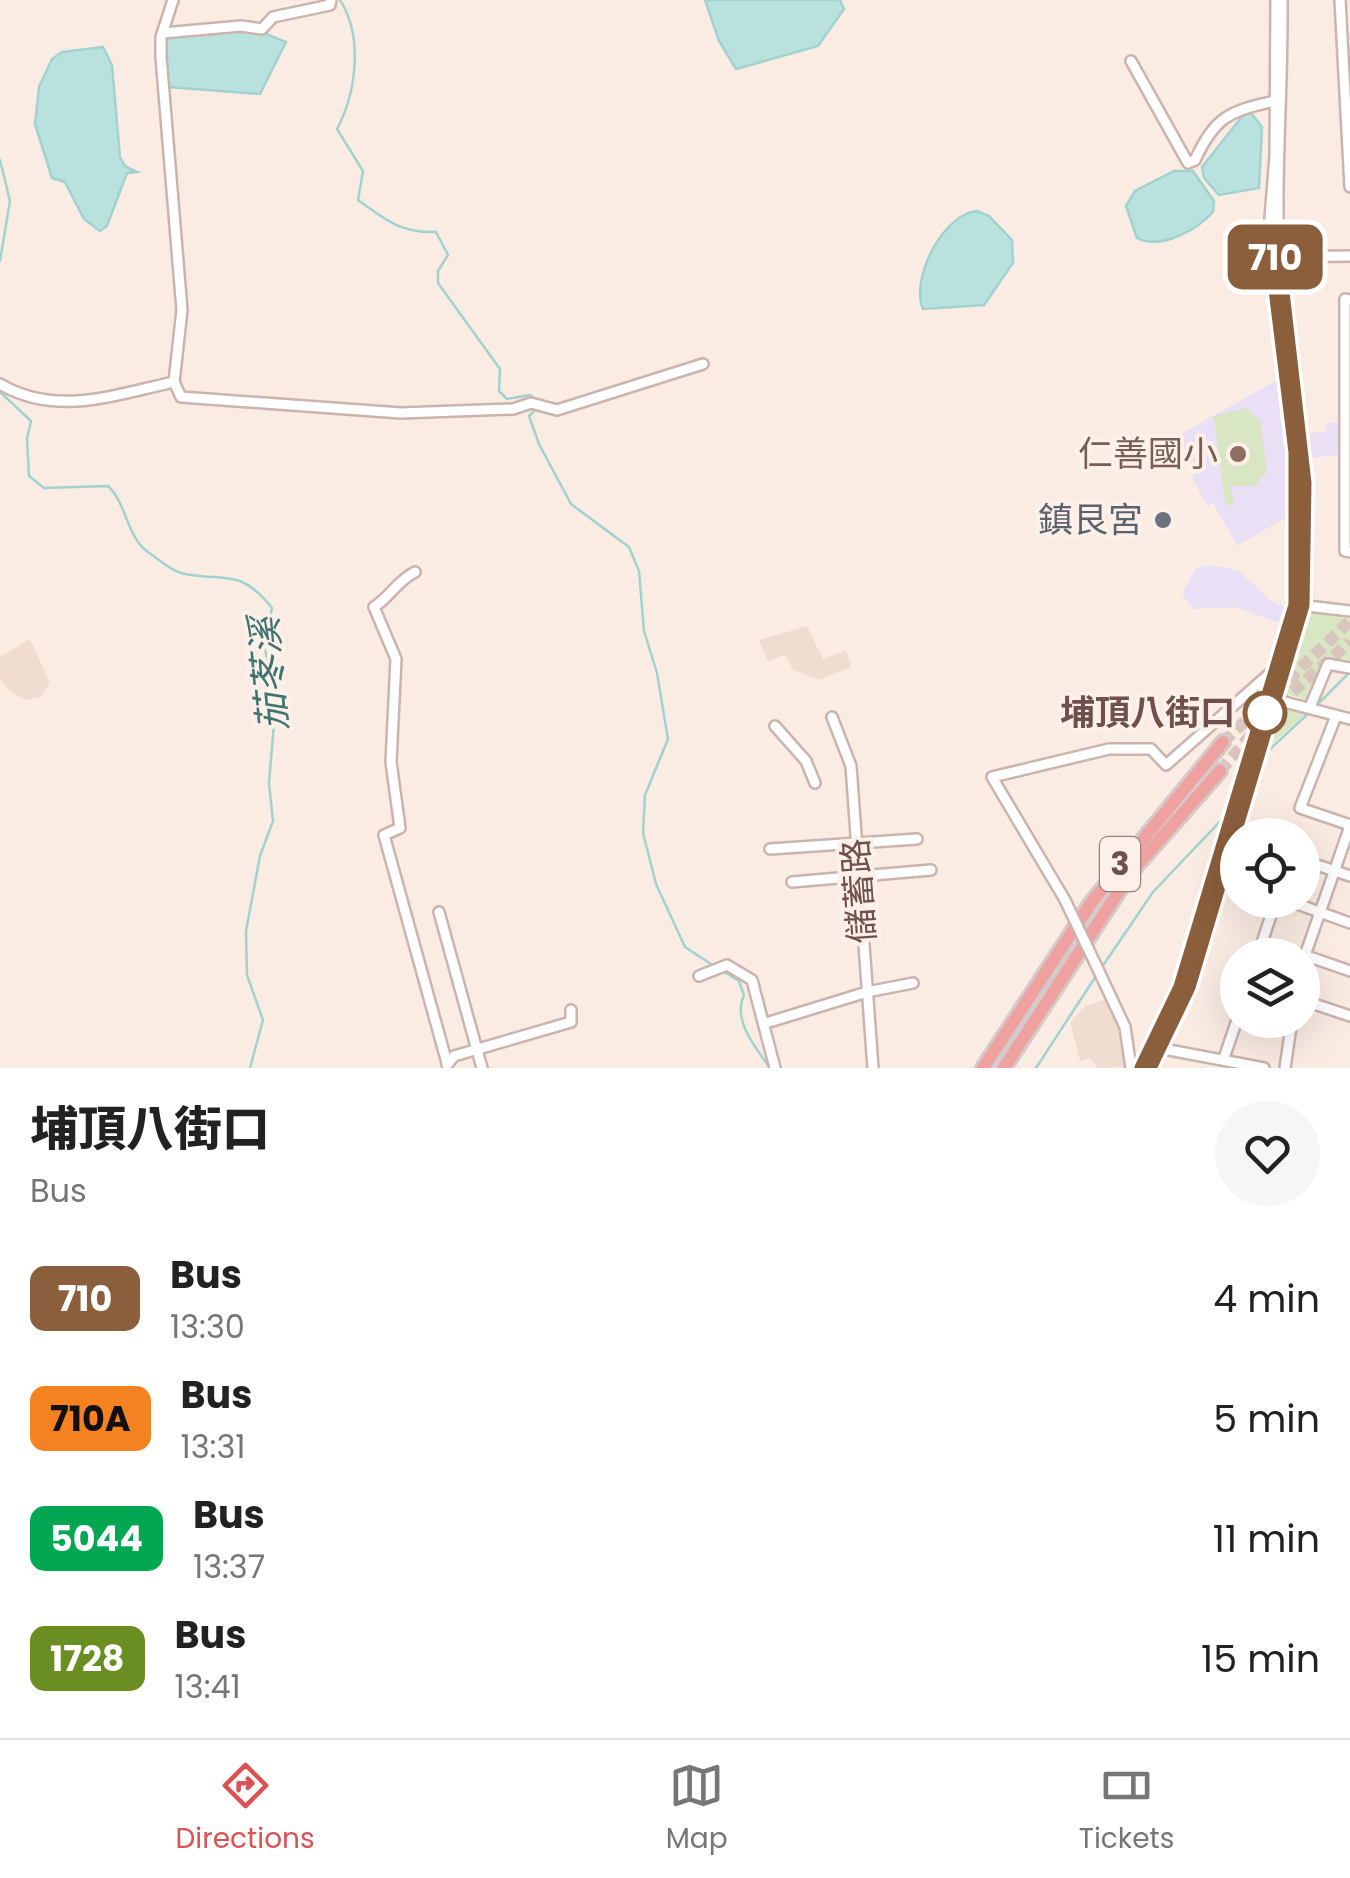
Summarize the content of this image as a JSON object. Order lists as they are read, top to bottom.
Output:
{
  "streets": {
    "highway": ["3"],
    "street": ["儲蓄路"]
  },
  "water": ["茄苳溪"],
  "places": ["仁善國小", "鎮艮宮", "埔頂八街口"],
  "lines": ["bus line 710"],
  "page": {
    "on_map": "710",
    "heading": ["埔頂八街口", "Bus"],
    "list": [
      {
        "mark": "710",
        "name": "Bus",
        "note": "13:30",
        "value": "4 min"
      },
      {
        "mark": "710A",
        "name": "Bus",
        "note": "13:31",
        "value": "5 min"
      },
      {
        "mark": "5044",
        "name": "Bus",
        "note": "13:37",
        "value": "11 min"
      },
      {
        "mark": "1728",
        "name": "Bus",
        "note": "13:41",
        "value": "15 min"
      }
    ],
    "tabs": ["Directions", "Map", "Tickets"]
  }
}
